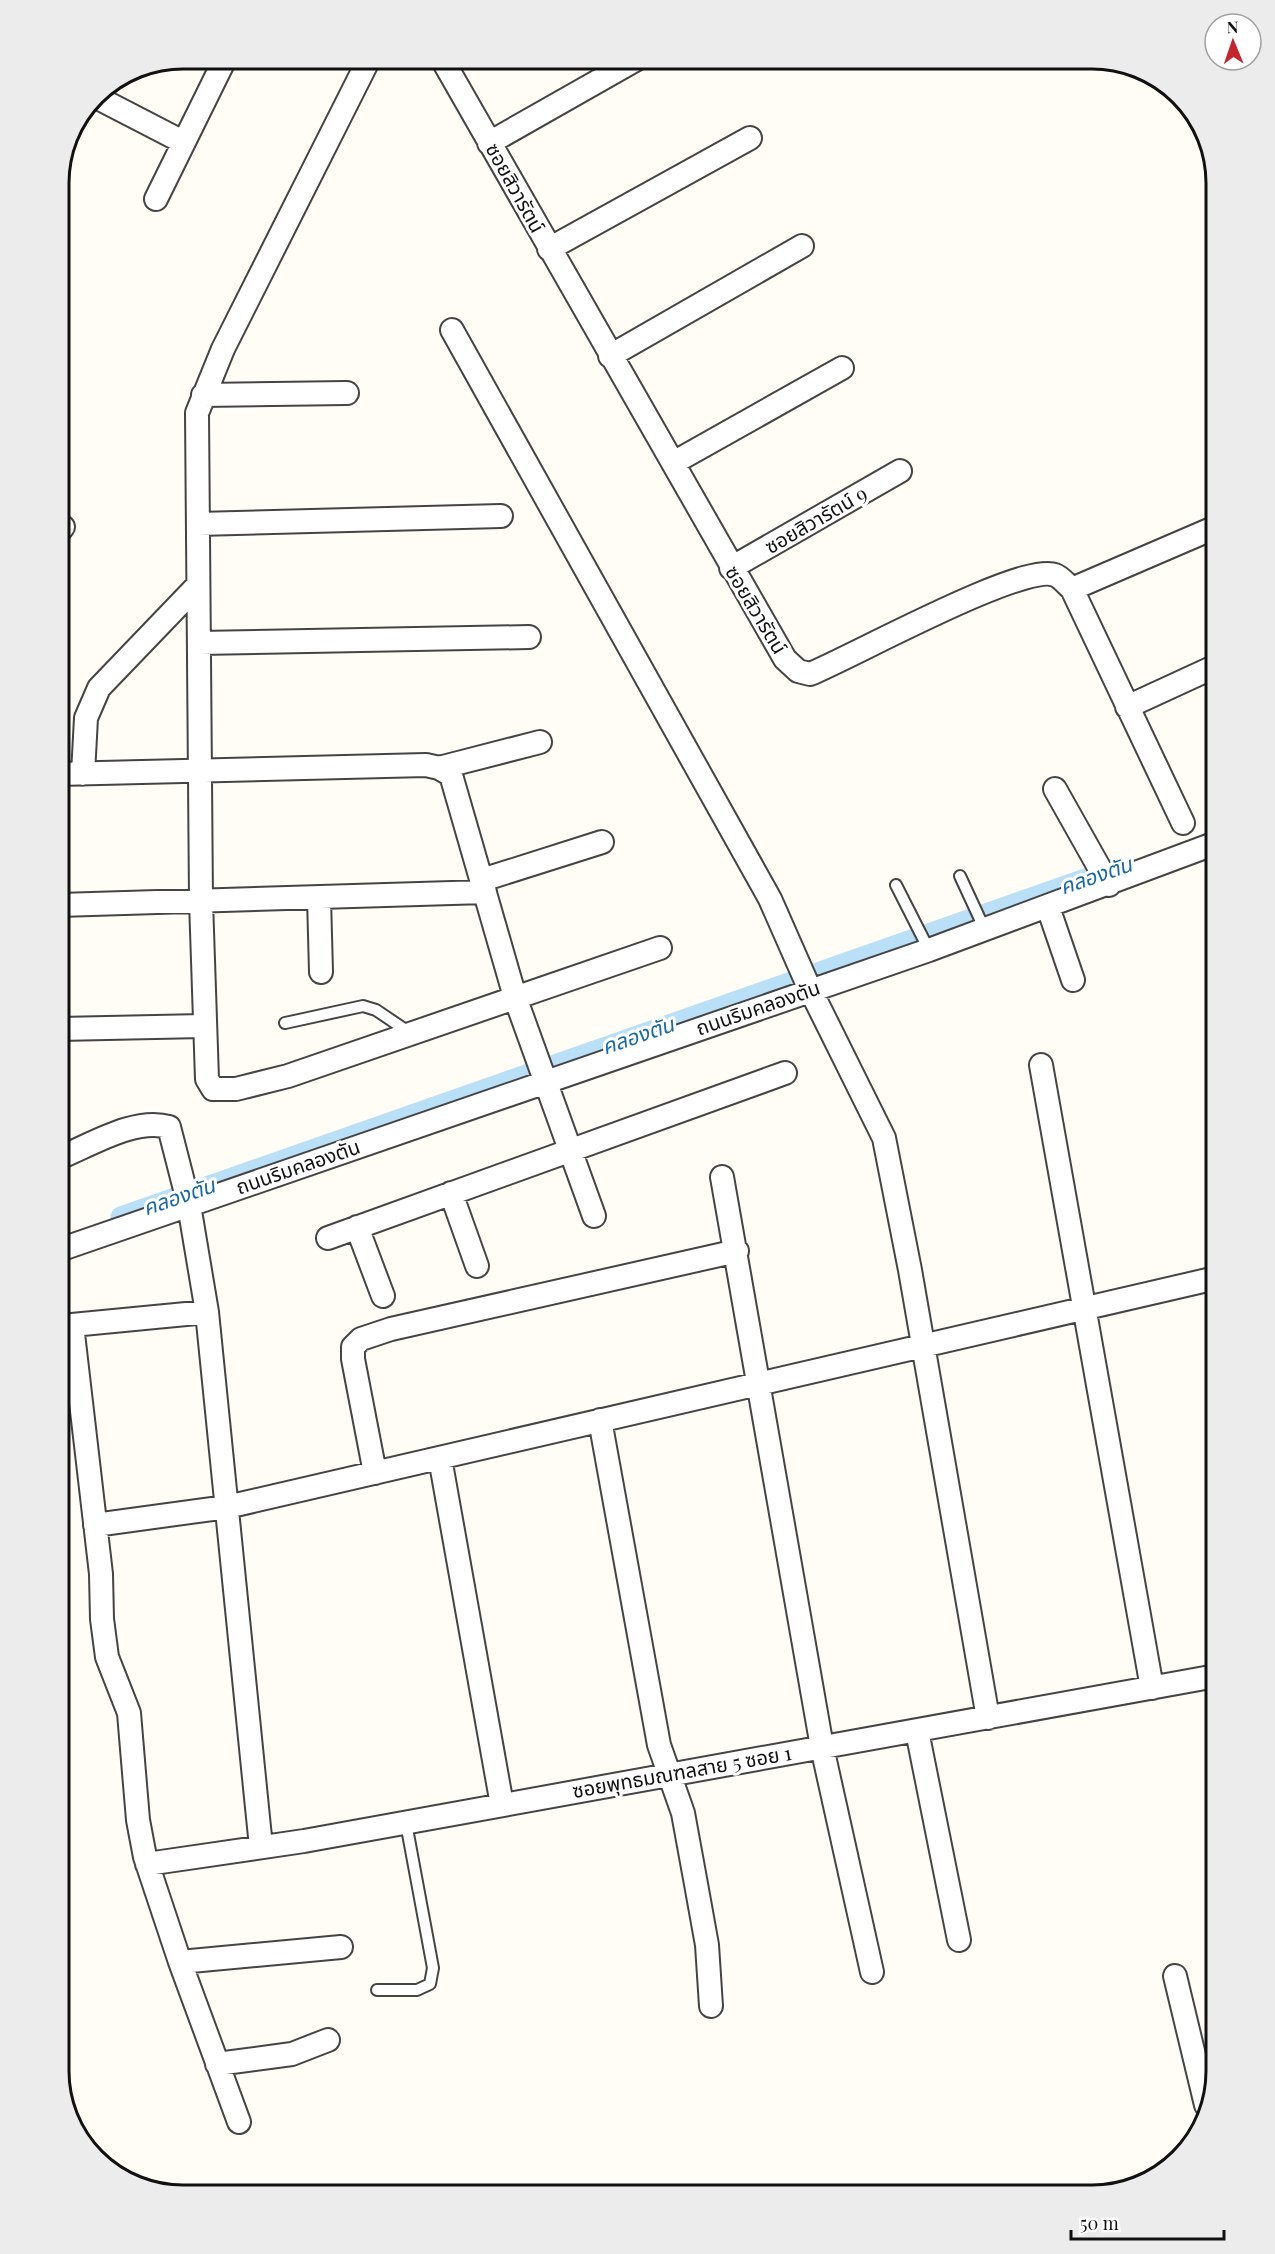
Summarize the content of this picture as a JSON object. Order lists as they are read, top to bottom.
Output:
{
  "streets": {
    "street": [
      "ซอยสิวารัตน์",
      "ซอยสิวารัตน์ 9",
      "ถนนริมคลองตัน",
      "ซอยพุทธมณฑลสาย 5 ซอย 1"
    ]
  },
  "crossings": [
    ["ซอยสิวารัตน์", "ซอยสิวารัตน์ 9"]
  ],
  "water": ["คลองตัน"],
  "scale_bar": "50 m",
  "north": "top"
}
